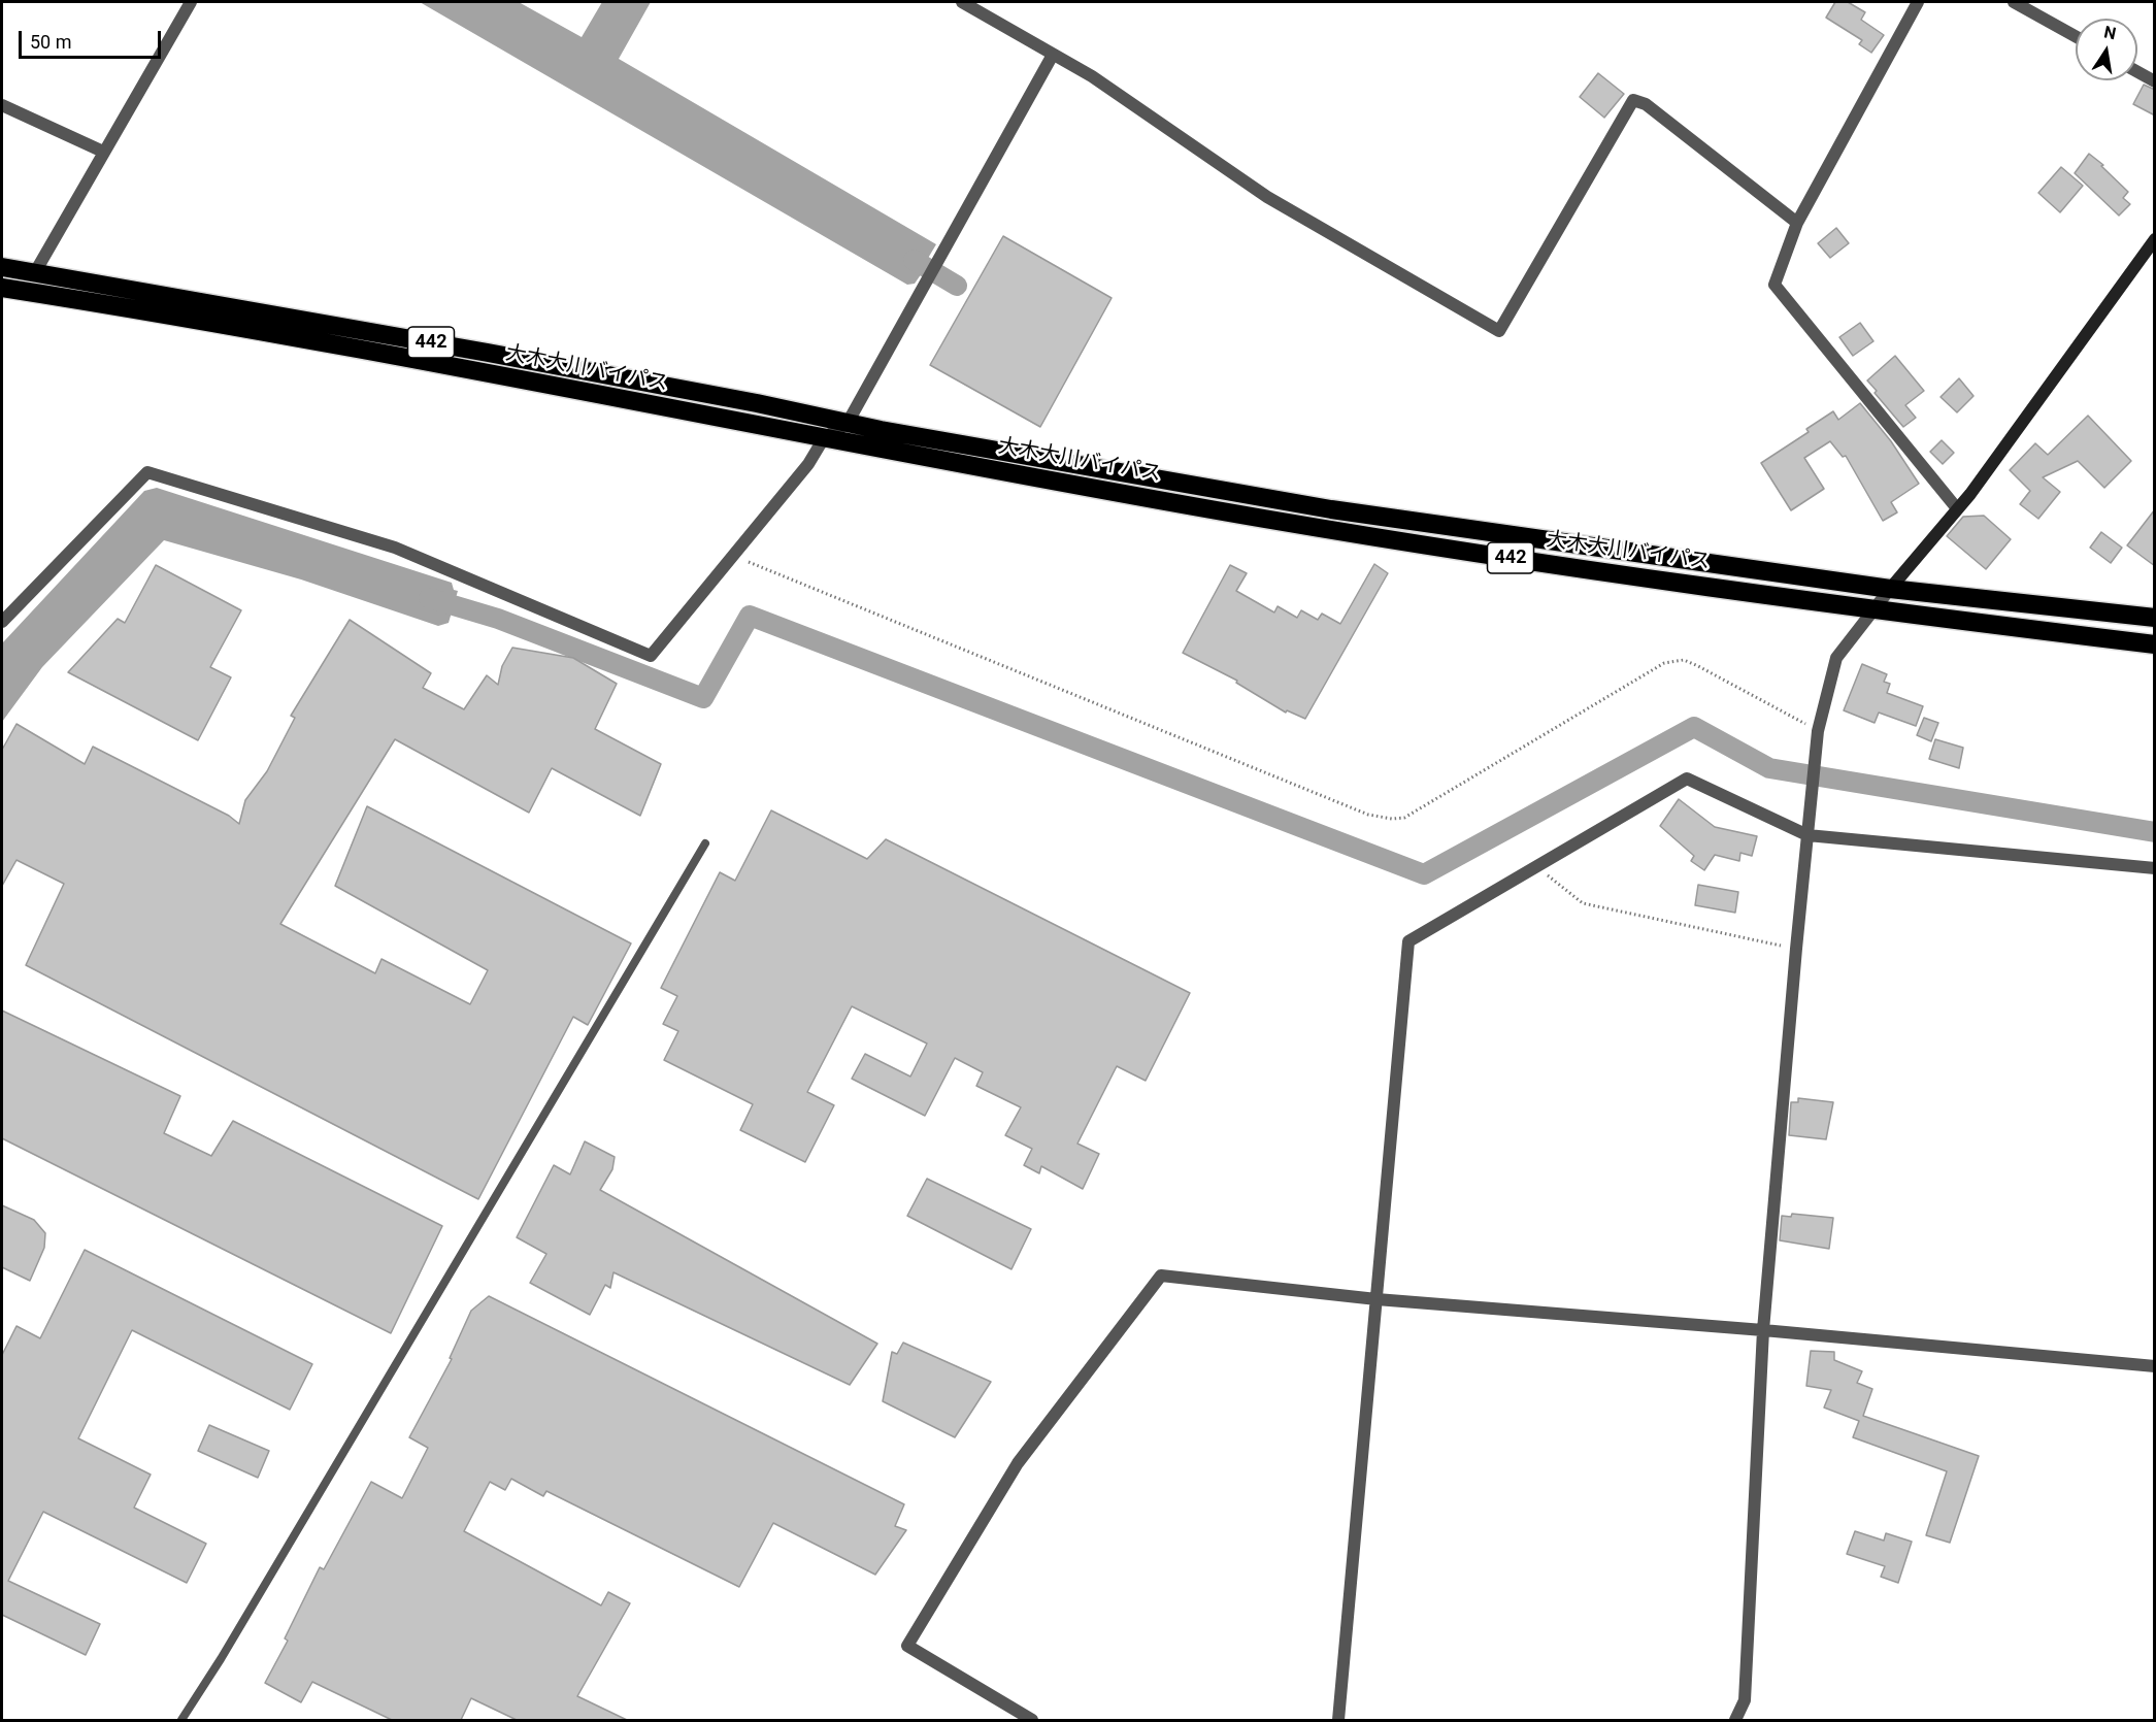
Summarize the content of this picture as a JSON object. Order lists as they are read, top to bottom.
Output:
{
  "streets": {
    "highway": ["442", "大木大川バイパス"]
  },
  "scale_bar": "50 m",
  "north": "top"
}
